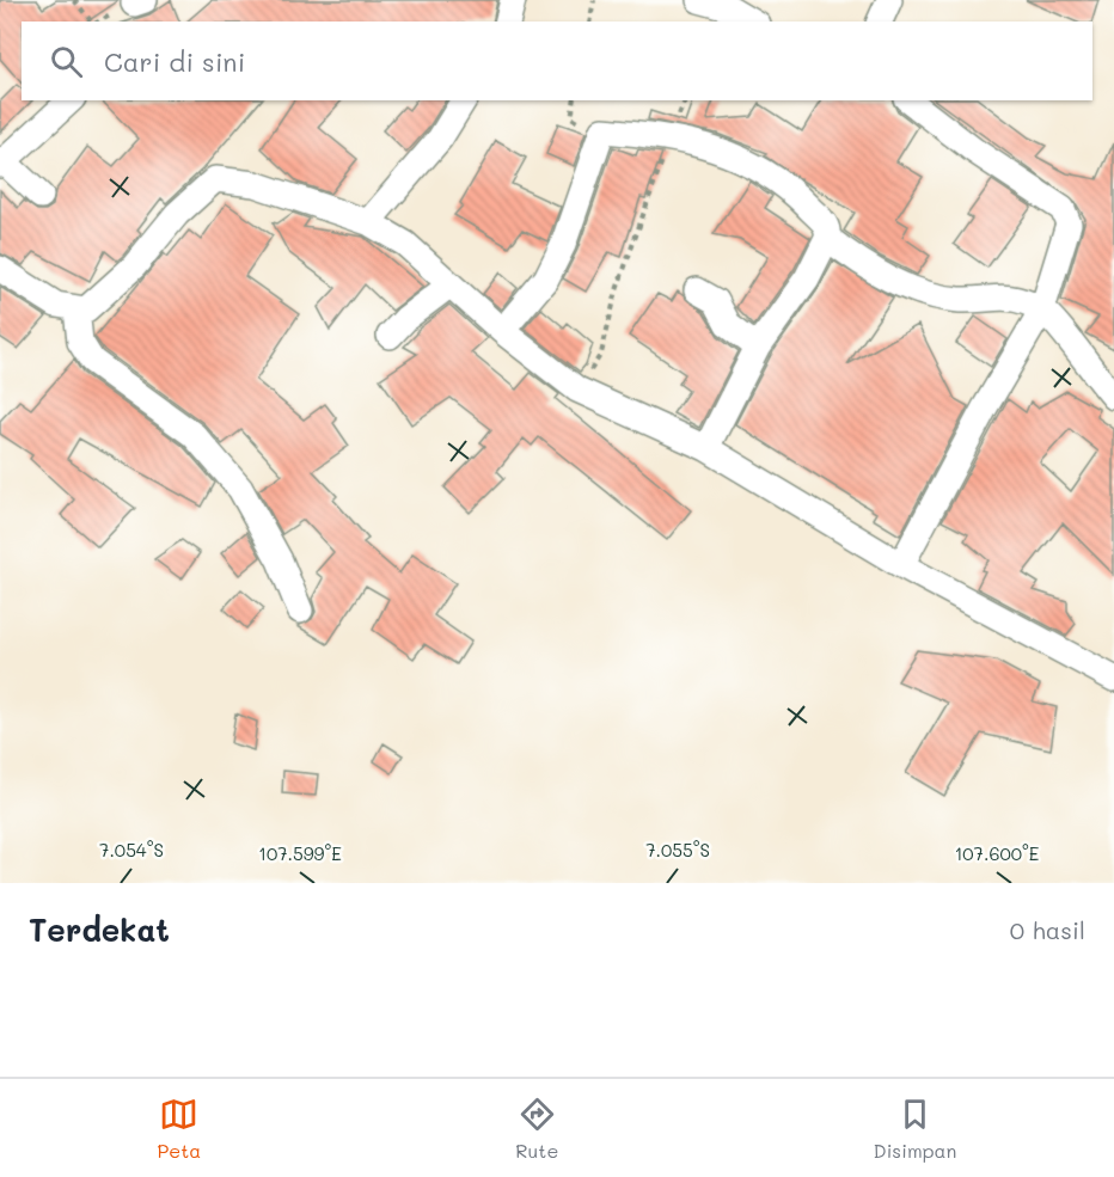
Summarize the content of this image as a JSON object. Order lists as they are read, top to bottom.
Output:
{
  "page": {
    "search": "Cari di sini",
    "heading": ["Terdekat", "0 hasil"],
    "nav": ["Peta", "Rute", "Disimpan"]
  },
  "coordinates": [
    "7.054°S",
    "7.055°S",
    "107.599°E",
    "107.600°E"
  ]
}
